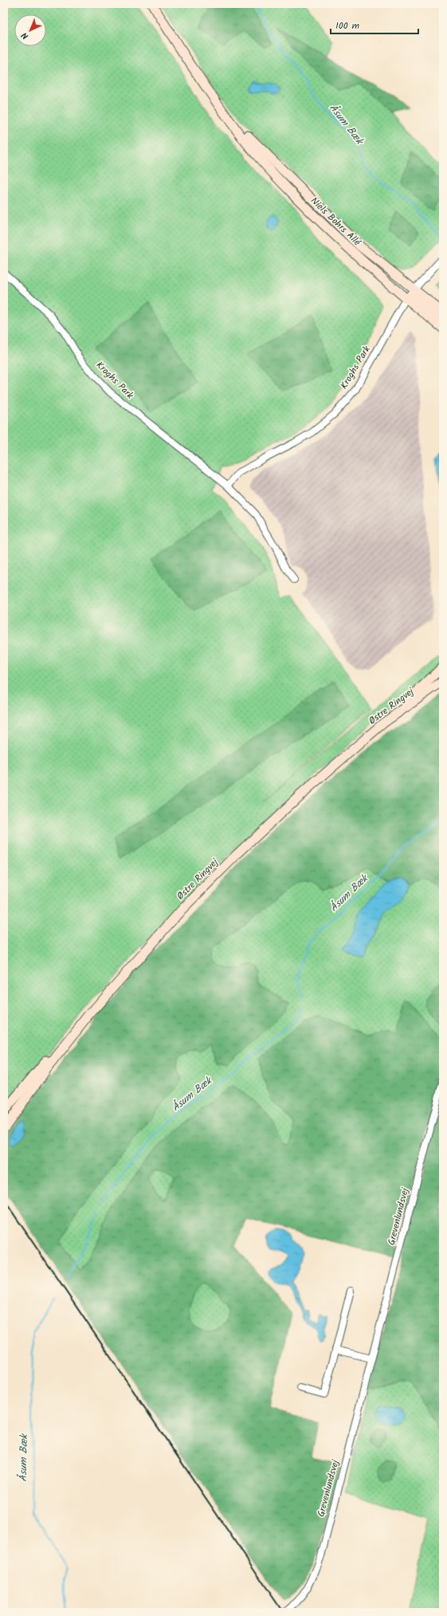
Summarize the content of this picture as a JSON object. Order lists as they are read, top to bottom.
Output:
{
  "streets": {
    "street": [
      "Niels Bohrs Allé",
      "Kroghs Park",
      "Østre Ringvej",
      "Grevenlundsvej"
    ]
  },
  "crossings": [
    ["Niels Bohrs Allé", "Kroghs Park"]
  ],
  "water": ["Åsum Bæk"],
  "scale_bar": "100 m",
  "north": "bottom left"
}
